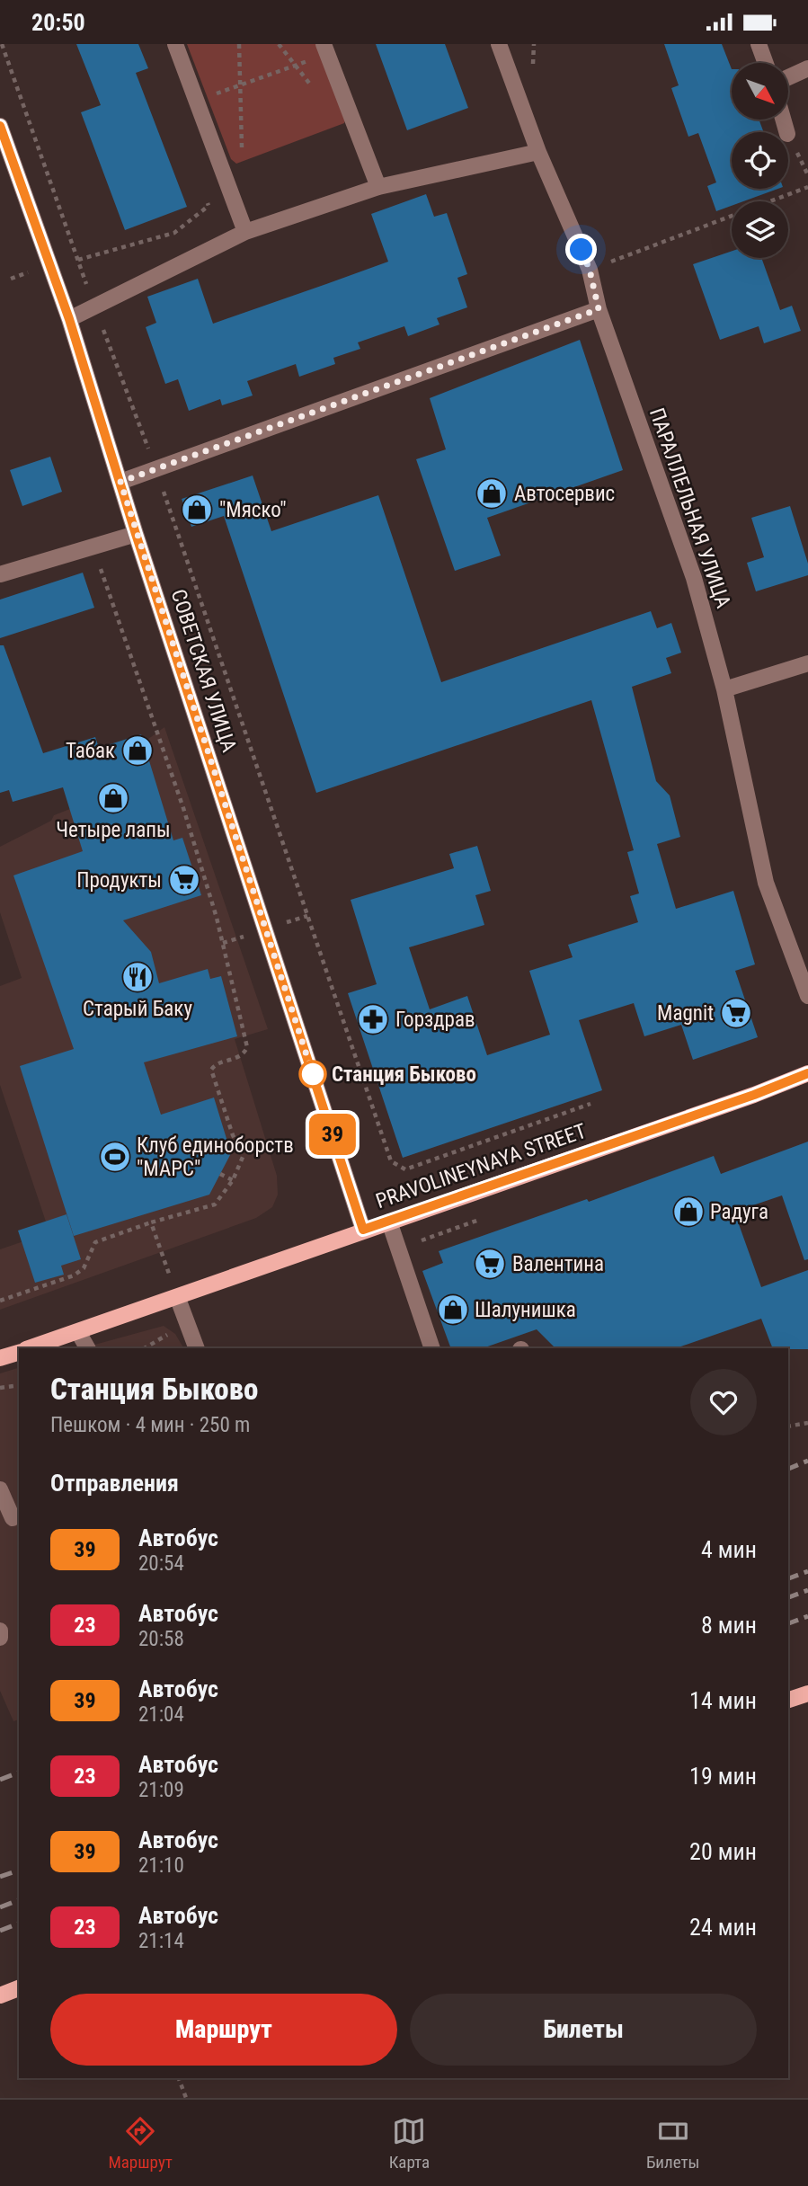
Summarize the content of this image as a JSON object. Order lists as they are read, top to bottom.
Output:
{
  "streets": {
    "main road": ["PRAVOLINEYNAYA STREET"],
    "street": ["ПАРАЛЛЕЛЬНАЯ УЛИЦА", "СОВЕТСКАЯ УЛИЦА"]
  },
  "crossings": [
    ["СОВЕТСКАЯ УЛИЦА", "PRAVOLINEYNAYA STREET"]
  ],
  "places": {
    "shop": [
      "Автосервис",
      "\"Мяско\"",
      "Табак",
      "Четыре лапы",
      "Радуга",
      "Шалунишка"
    ],
    "supermarket": ["Продукты", "Magnit", "Валентина"],
    "restaurant": ["Старый Баку"],
    "pharmacy": ["Горздрав"],
    "other": ["Станция Быково"],
    "sports": ["Клуб единоборств \"МАРС\""]
  },
  "lines": ["bus line 39"],
  "north": "bottom right",
  "page": {
    "status": "20:50",
    "on_map": "39",
    "heading": [
      ["Станция Быково", "Пешком · 4 мин · 250 m"],
      "Отправления"
    ],
    "list": [
      {
        "mark": "39",
        "name": "Автобус",
        "note": "20:54",
        "value": "4 мин"
      },
      {
        "mark": "23",
        "name": "Автобус",
        "note": "20:58",
        "value": "8 мин"
      },
      {
        "mark": "39",
        "name": "Автобус",
        "note": "21:04",
        "value": "14 мин"
      },
      {
        "mark": "23",
        "name": "Автобус",
        "note": "21:09",
        "value": "19 мин"
      },
      {
        "mark": "39",
        "name": "Автобус",
        "note": "21:10",
        "value": "20 мин"
      },
      {
        "mark": "23",
        "name": "Автобус",
        "note": "21:14",
        "value": "24 мин"
      }
    ],
    "buttons": ["Маршрут", "Билеты"],
    "tabs": ["Маршрут", "Карта", "Билеты"]
  }
}
